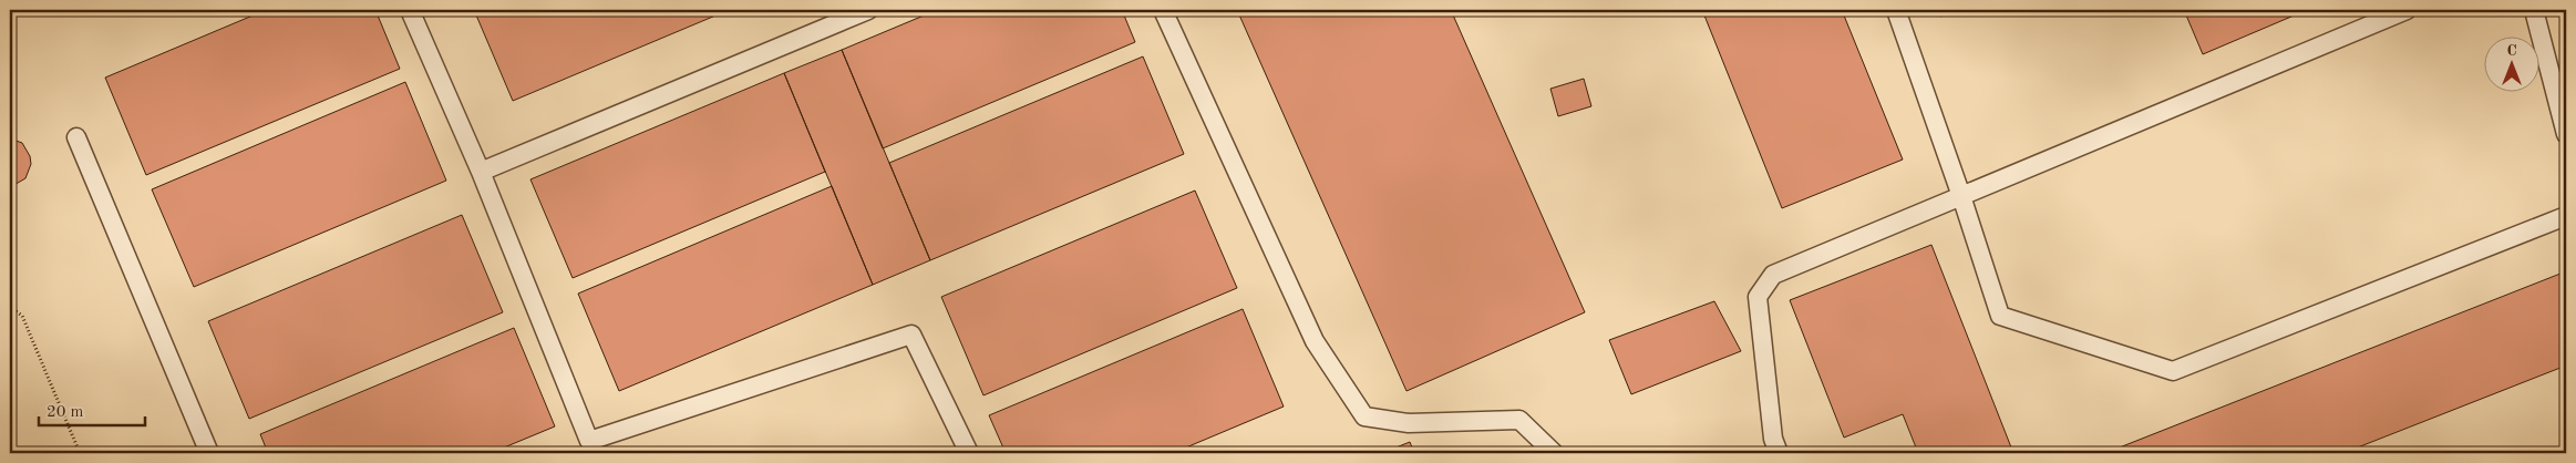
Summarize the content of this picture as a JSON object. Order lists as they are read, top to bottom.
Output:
{
  "scale_bar": "20 m",
  "north": "top"
}
